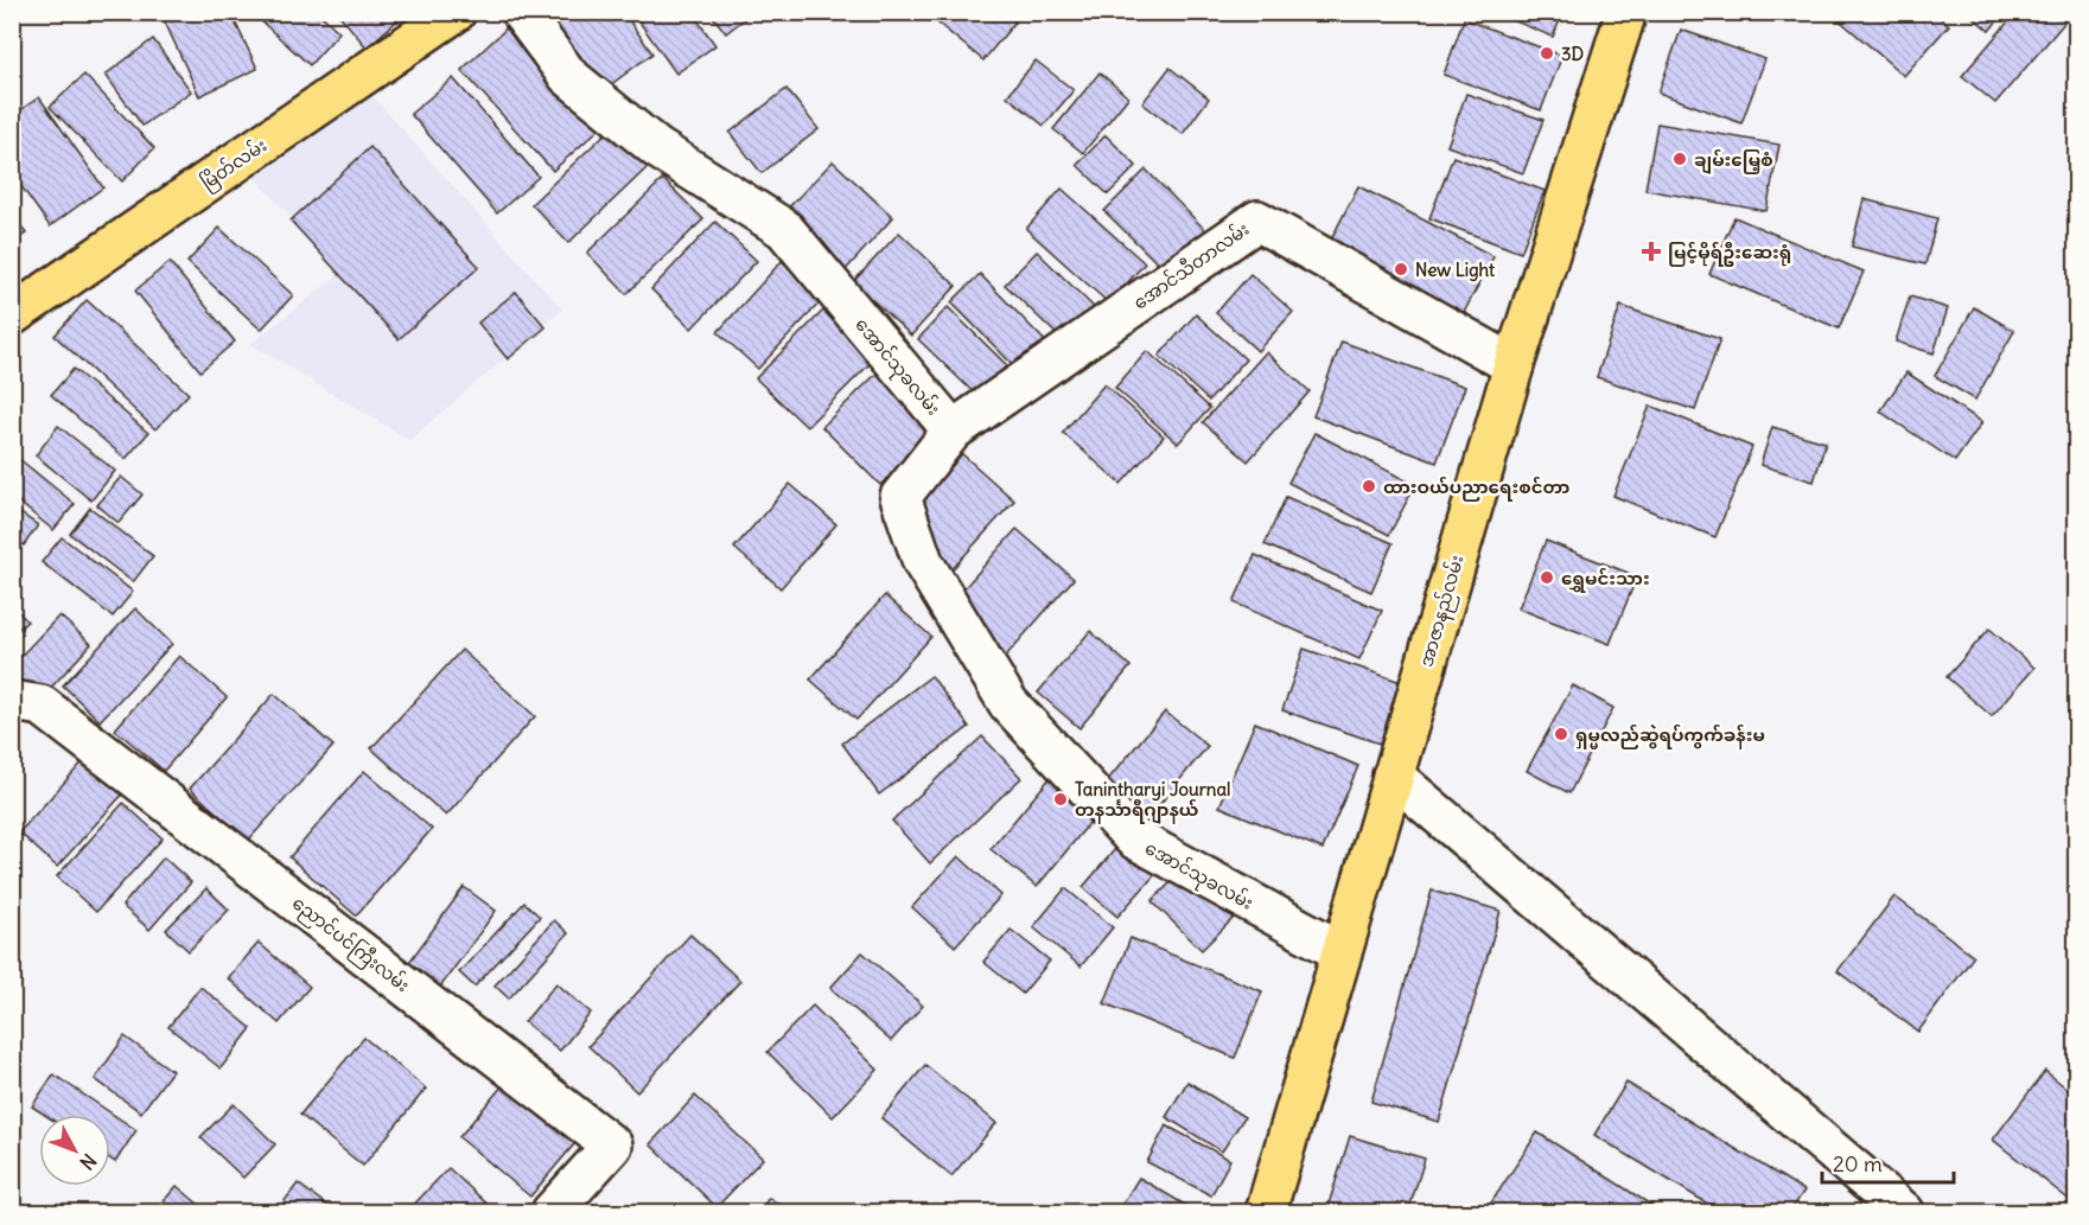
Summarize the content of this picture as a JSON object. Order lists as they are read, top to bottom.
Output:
{
  "streets": {
    "main road": ["မြိတ်လမ်း", "အာဇာနည်လမ်း"],
    "street": ["အောင်သီတာလမ်း", "အောင်သုခလမ်း", "ညောင်ပင်ကြီးလမ်း"]
  },
  "crossings": [
    ["အောင်သီတာလမ်း", "အောင်သုခလမ်း"],
    ["အောင်သီတာလမ်း", "အာဇာနည်လမ်း"],
    ["အောင်သုခလမ်း", "အာဇာနည်လမ်း"]
  ],
  "places": {
    "other": [
      "3D",
      "ချမ်းမြေ့စံ",
      "New Light",
      "ထားဝယ်ပညာရေးစင်တာ",
      "ရွှေမင်းသား",
      "ရှမ္မလည်ဆွဲရပ်ကွက်ခန်းမ",
      "Tanintharyi Journal တနင်္သာရီဂျာနယ်"
    ],
    "health": ["မြင့်မိုရ်ဦးဆေးရုံ"]
  },
  "scale_bar": "20 m",
  "north": "bottom right"
}
